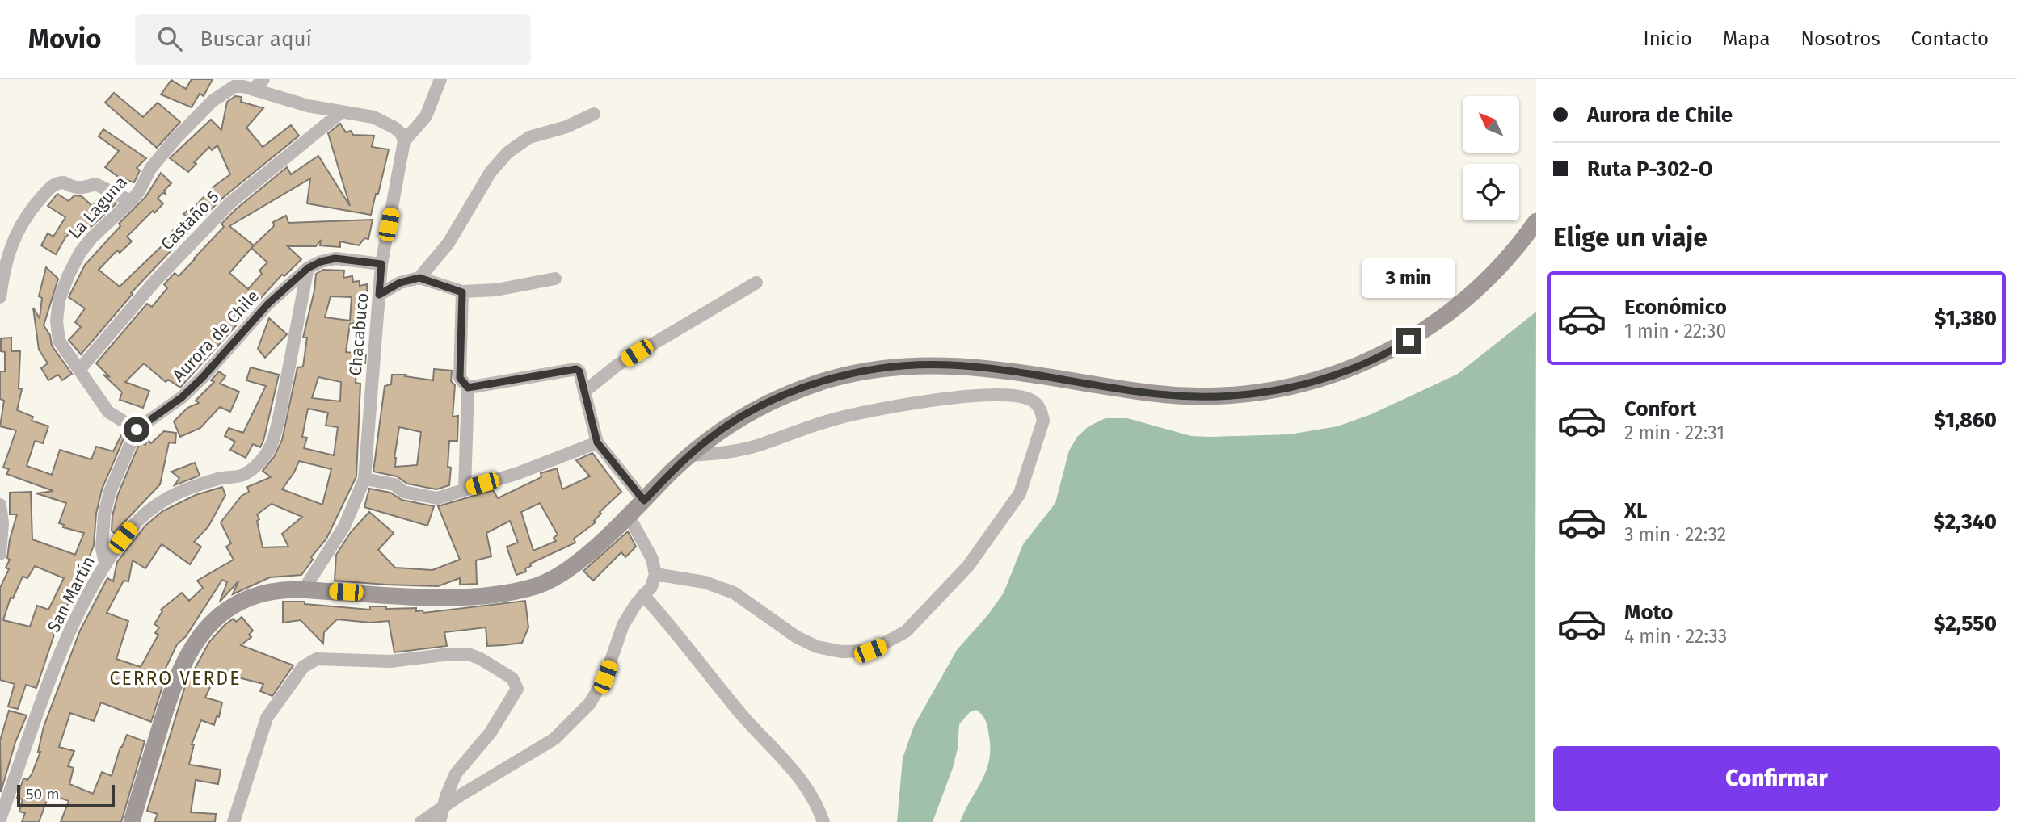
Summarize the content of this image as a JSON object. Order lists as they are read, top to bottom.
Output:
{
  "streets": {
    "street": [
      "La Laguna",
      "Castaño 5",
      "Chacabuco",
      "Aurora de Chile",
      "San Martín"
    ]
  },
  "crossings": [
    ["La Laguna", "Castaño 5"],
    ["La Laguna", "Aurora de Chile"],
    ["Chacabuco", "Aurora de Chile"],
    ["Aurora de Chile", "San Martín"]
  ],
  "districts": ["CERRO VERDE"],
  "scale_bar": "50 m",
  "north": "top left",
  "page": {
    "header": "Movio",
    "search": "Buscar aquí",
    "nav": [
      "Inicio",
      "Mapa",
      "Nosotros",
      "Contacto"
    ],
    "banner": ["Aurora de Chile", "Ruta P-302-O"],
    "heading": "Elige un viaje",
    "bubble": "3 min",
    "list": [
      {
        "name": "Económico",
        "note": "1 min · 22:30",
        "value": "$1,380"
      },
      {
        "name": "Confort",
        "note": "2 min · 22:31",
        "value": "$1,860"
      },
      {
        "name": "XL",
        "note": "3 min · 22:32",
        "value": "$2,340"
      },
      {
        "name": "Moto",
        "note": "4 min · 22:33",
        "value": "$2,550"
      }
    ],
    "buttons": "Confirmar",
    "scale": "50 m"
  }
}
